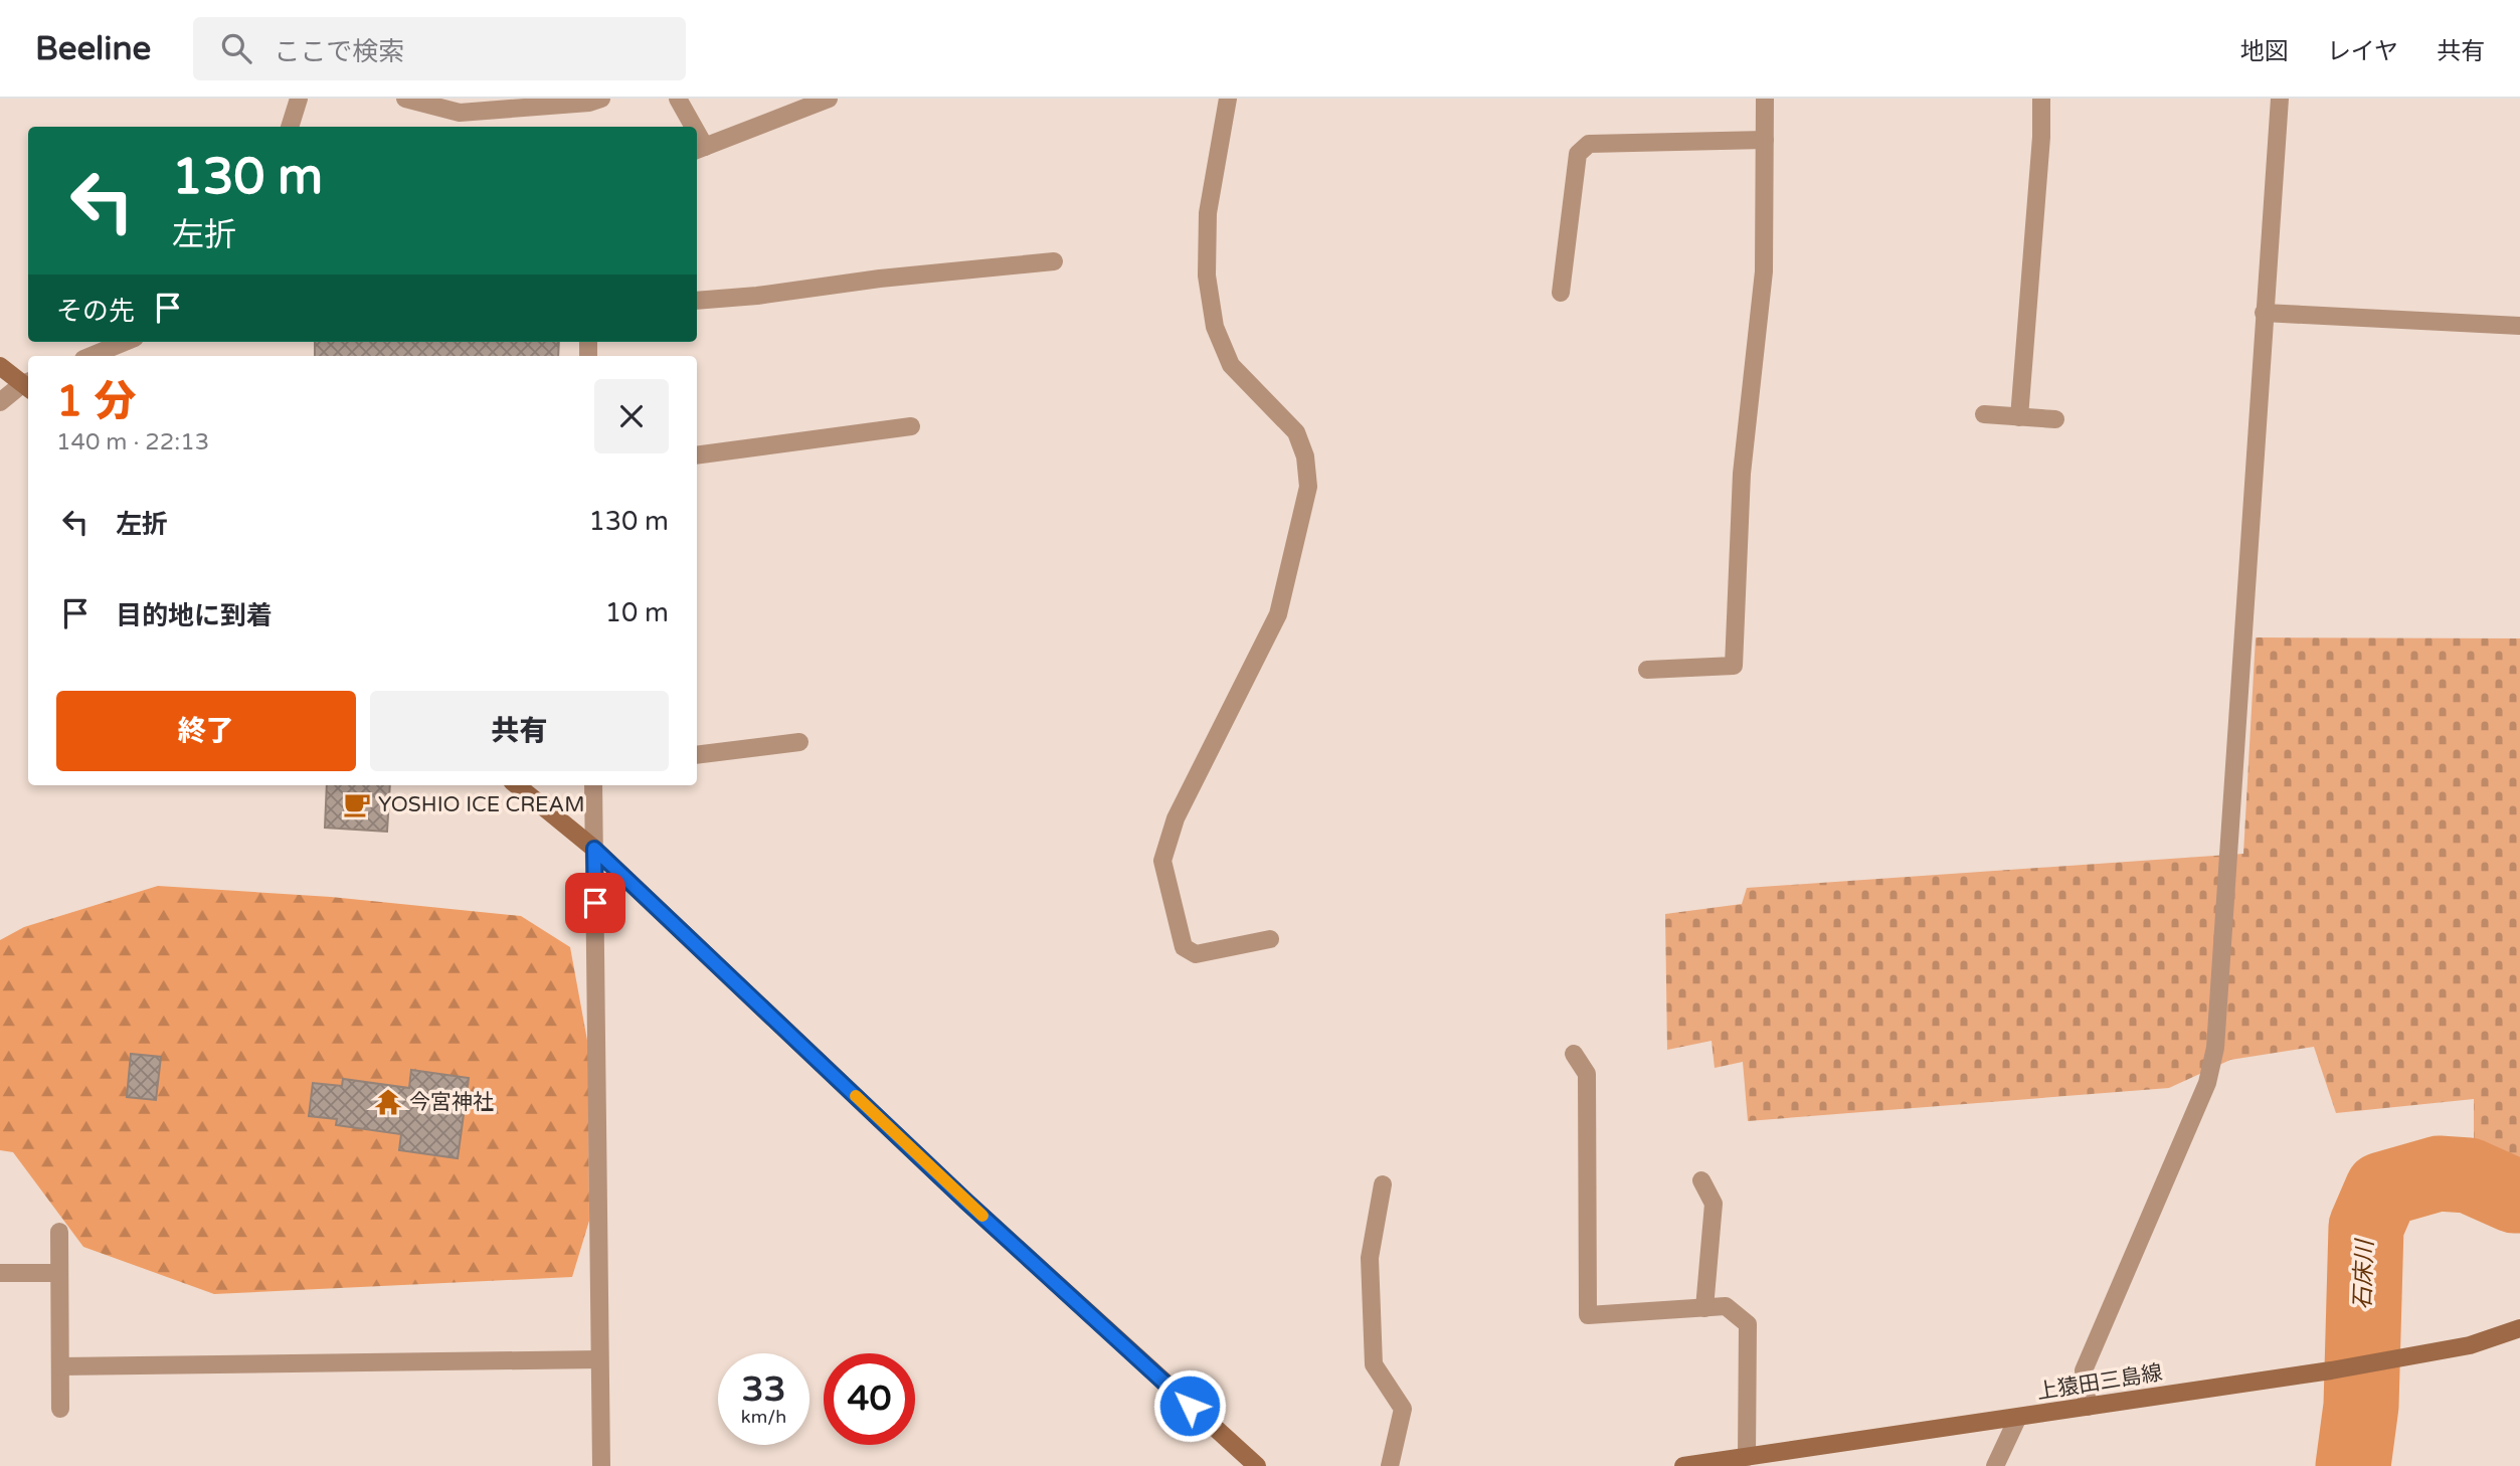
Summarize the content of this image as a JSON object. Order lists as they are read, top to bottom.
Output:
{
  "streets": {
    "street": ["上猿田三島線"]
  },
  "water": ["石床川"],
  "places": {
    "cafe": ["YOSHIO ICE CREAM"],
    "temple": ["今宮神社"]
  },
  "page": {
    "header": "Beeline",
    "search": "ここで検索",
    "nav": ["地図", "レイヤ", "共有"],
    "turn": ["130 m", "左折"],
    "then": "その先",
    "heading": ["1 分", "140 m · 22:13"],
    "list": [
      {
        "name": "左折",
        "value": "130 m"
      },
      {
        "name": "目的地に到着",
        "value": "10 m"
      }
    ],
    "buttons": ["終了", "共有"],
    "speed": "33 km/h",
    "limit": "40"
  }
}
